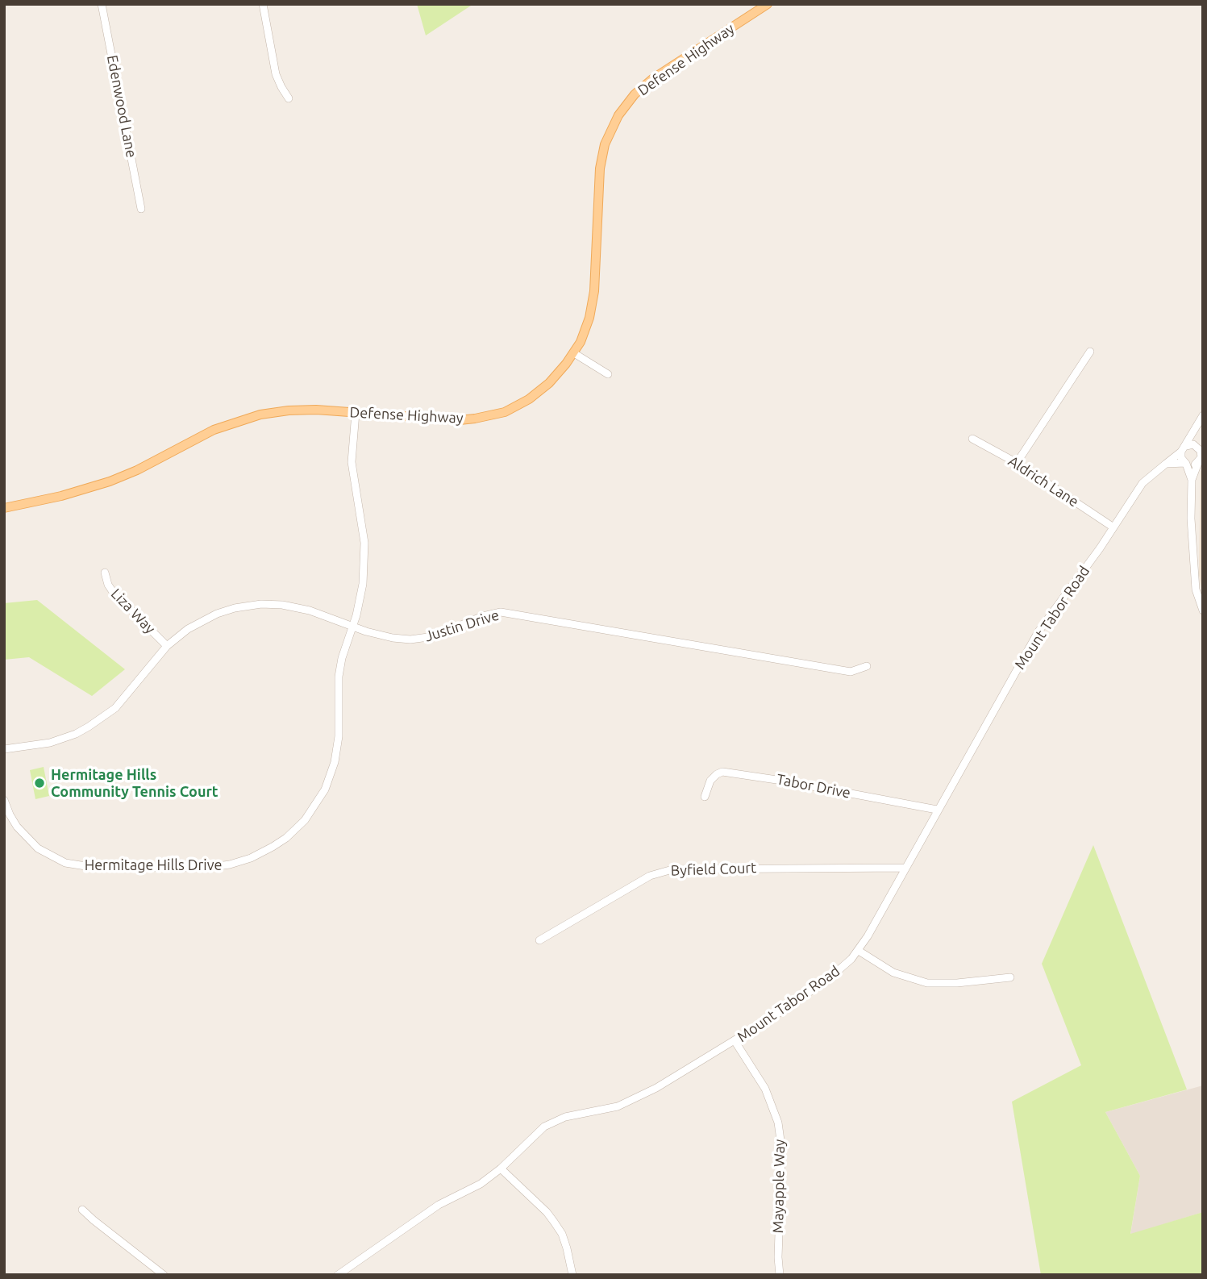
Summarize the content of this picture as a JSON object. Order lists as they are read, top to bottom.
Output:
{
  "streets": {
    "main road": ["Defense Highway"],
    "street": [
      "Edenwood Lane",
      "Aldrich Lane",
      "Liza Way",
      "Mount Tabor Road",
      "Justin Drive",
      "Tabor Drive",
      "Hermitage Hills Drive",
      "Byfield Court",
      "Mayapple Way"
    ]
  },
  "crossings": [
    ["Defense Highway", "Hermitage Hills Drive"],
    ["Aldrich Lane", "Mount Tabor Road"],
    ["Liza Way", "Justin Drive"],
    ["Mount Tabor Road", "Tabor Drive"],
    ["Mount Tabor Road", "Byfield Court"],
    ["Mount Tabor Road", "Mayapple Way"],
    ["Justin Drive", "Hermitage Hills Drive"]
  ],
  "places": ["Hermitage Hills Community Tennis Court"]
}
